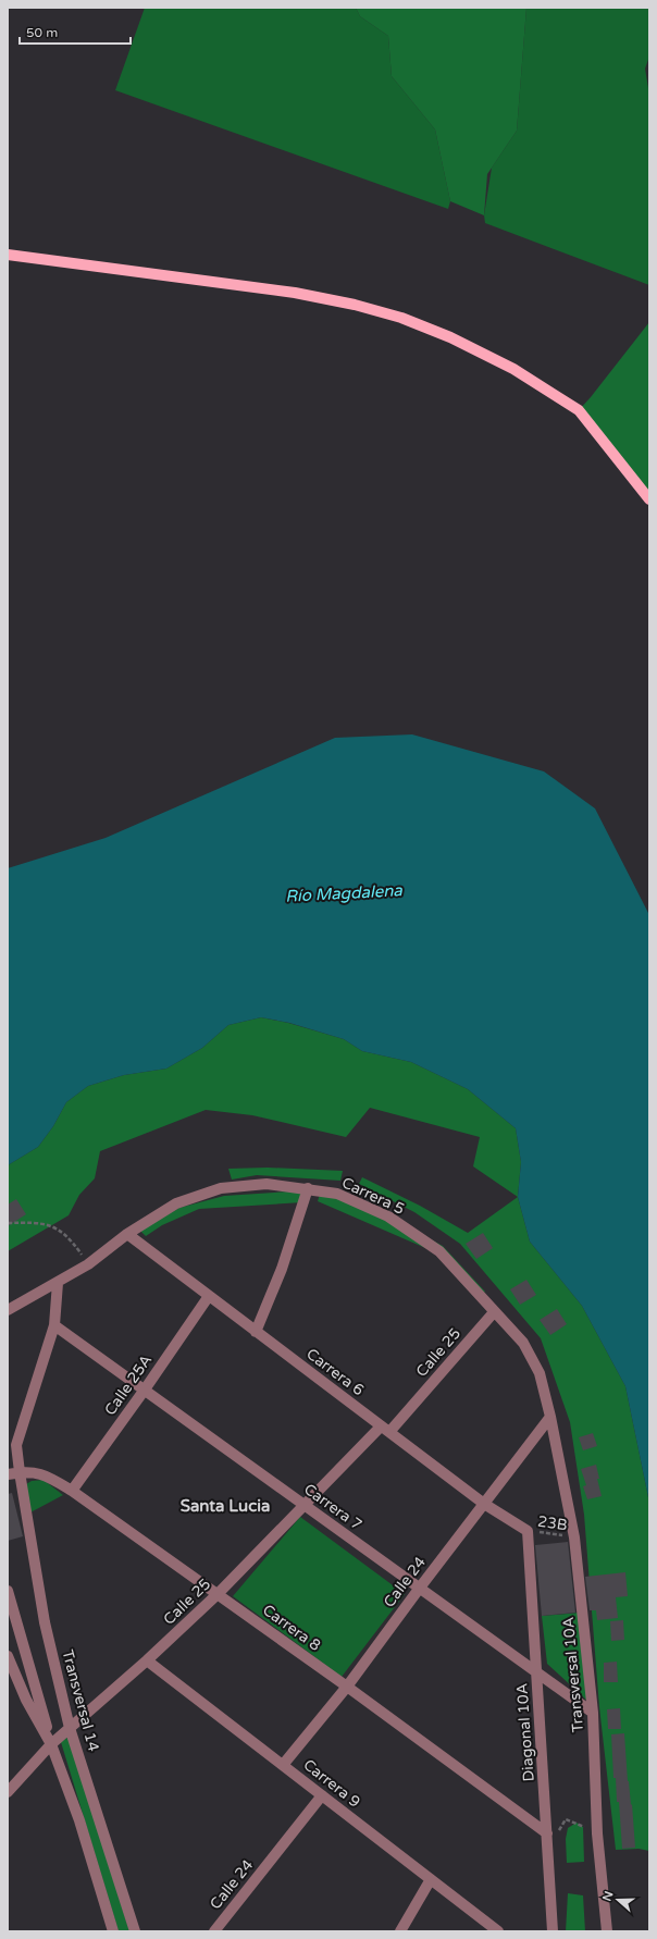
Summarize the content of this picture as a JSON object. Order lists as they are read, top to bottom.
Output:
{
  "streets": {
    "street": [
      "Carrera 5",
      "Calle 25",
      "Carrera 6",
      "Calle 25A",
      "Carrera 7",
      "Calle 24",
      "Carrera 8",
      "Transversal 10A",
      "Transversal 14",
      "Diagonal 10A",
      "Carrera 9"
    ],
    "path": ["23B"]
  },
  "crossings": [
    ["Carrera 5", "Calle 25"],
    ["Carrera 5", "Carrera 6"],
    ["Carrera 5", "Calle 24"],
    ["Carrera 5", "Transversal 10A"],
    ["Carrera 5", "Transversal 14"],
    ["Calle 25", "Carrera 6"],
    ["Calle 25", "Carrera 7"],
    ["Calle 25", "Carrera 8"],
    ["Calle 25", "Transversal 14"],
    ["Calle 25", "Carrera 9"],
    ["Carrera 6", "Calle 25A"],
    ["Carrera 6", "23B"],
    ["Carrera 6", "Calle 24"],
    ["Carrera 6", "Diagonal 10A"],
    ["Calle 25A", "Carrera 7"],
    ["Calle 25A", "Carrera 8"],
    ["Carrera 7", "Calle 24"],
    ["Carrera 7", "Transversal 10A"],
    ["Carrera 7", "Transversal 14"],
    ["Carrera 7", "Diagonal 10A"],
    ["23B", "Transversal 10A"],
    ["23B", "Diagonal 10A"],
    ["Calle 24", "Carrera 8"],
    ["Calle 24", "Transversal 10A"],
    ["Calle 24", "Carrera 9"],
    ["Carrera 8", "Transversal 14"],
    ["Carrera 8", "Diagonal 10A"]
  ],
  "districts": ["Santa Lucia"],
  "water": ["Río Magdalena"],
  "scale_bar": "50 m",
  "north": "left"
}
